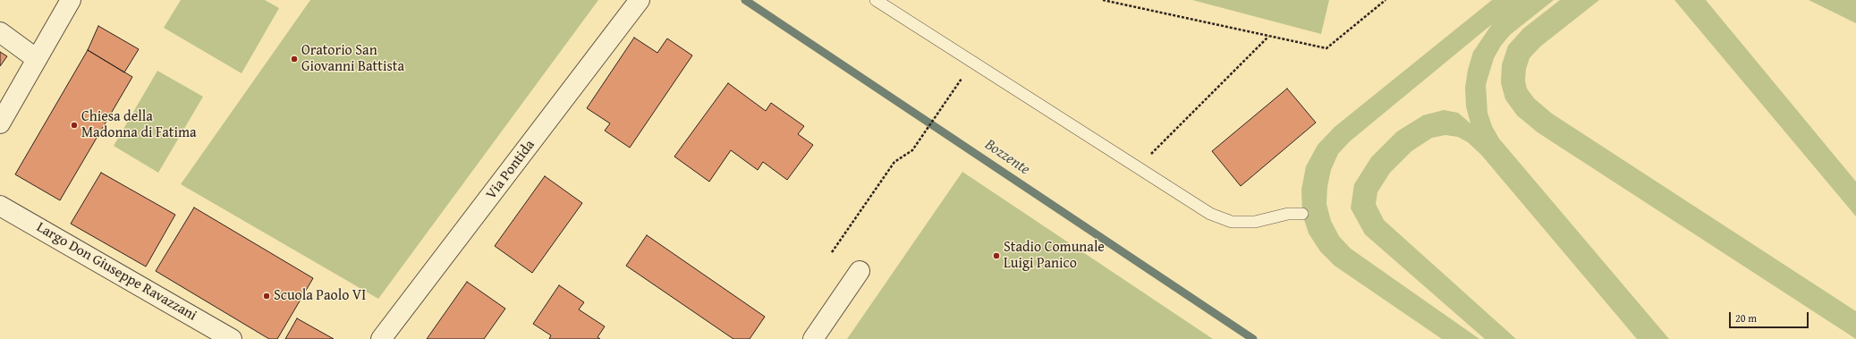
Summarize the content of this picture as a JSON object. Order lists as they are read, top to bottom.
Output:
{
  "streets": {
    "street": ["Via Pontida", "Largo Don Giuseppe Ravazzani"]
  },
  "water": ["Bozzente"],
  "places": [
    "Oratorio San Giovanni Battista",
    "Chiesa della Madonna di Fatima",
    "Stadio Comunale Luigi Panico",
    "Scuola Paolo VI"
  ],
  "scale_bar": "20 m"
}
